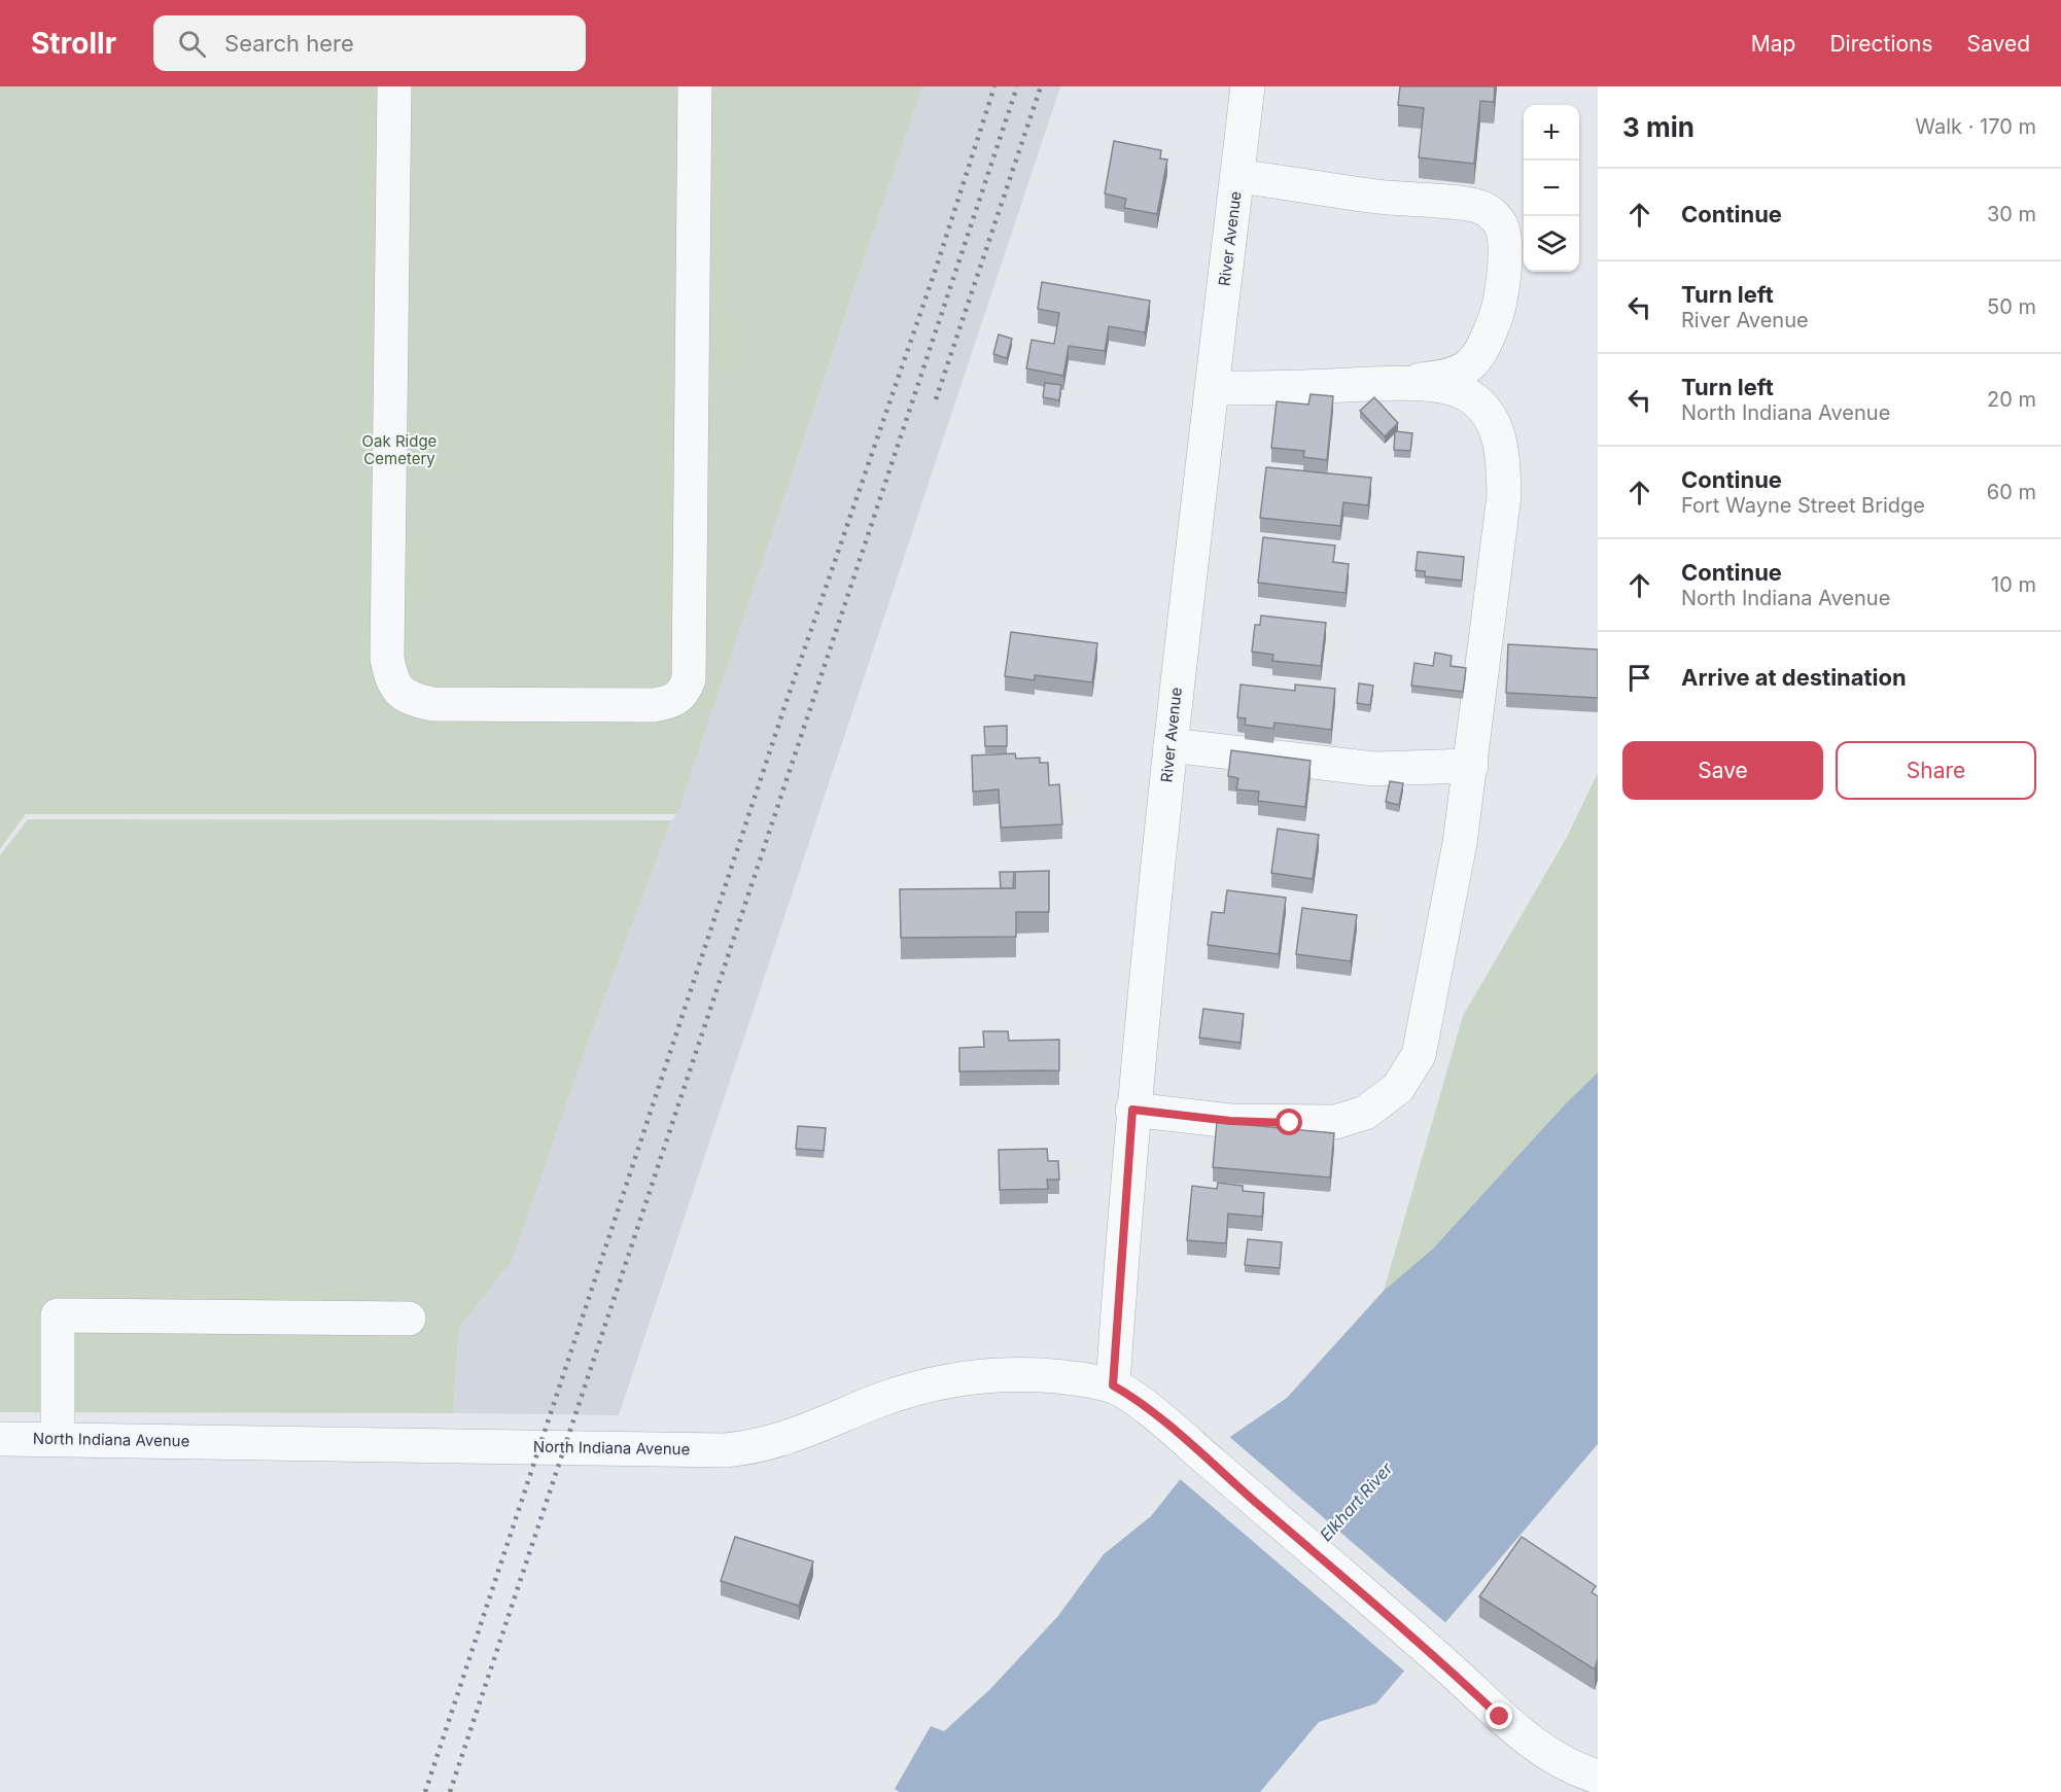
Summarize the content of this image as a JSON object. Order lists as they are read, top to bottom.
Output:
{
  "streets": {
    "street": ["River Avenue", "North Indiana Avenue"]
  },
  "crossings": [
    ["River Avenue", "North Indiana Avenue"]
  ],
  "water": ["Elkhart River"],
  "parks": ["Oak Ridge Cemetery"],
  "page": {
    "header": "Strollr",
    "search": "Search here",
    "nav": ["Map", "Directions", "Saved"],
    "heading": ["3 min", "Walk · 170 m"],
    "map_buttons": ["+", "−"],
    "list": [
      ["Continue", "30 m"],
      ["Turn left", "River Avenue", "50 m"],
      ["Turn left", "North Indiana Avenue", "20 m"],
      ["Continue", "Fort Wayne Street Bridge", "60 m"],
      ["Continue", "North Indiana Avenue", "10 m"],
      "Arrive at destination"
    ],
    "buttons": ["Save", "Share"]
  }
}
